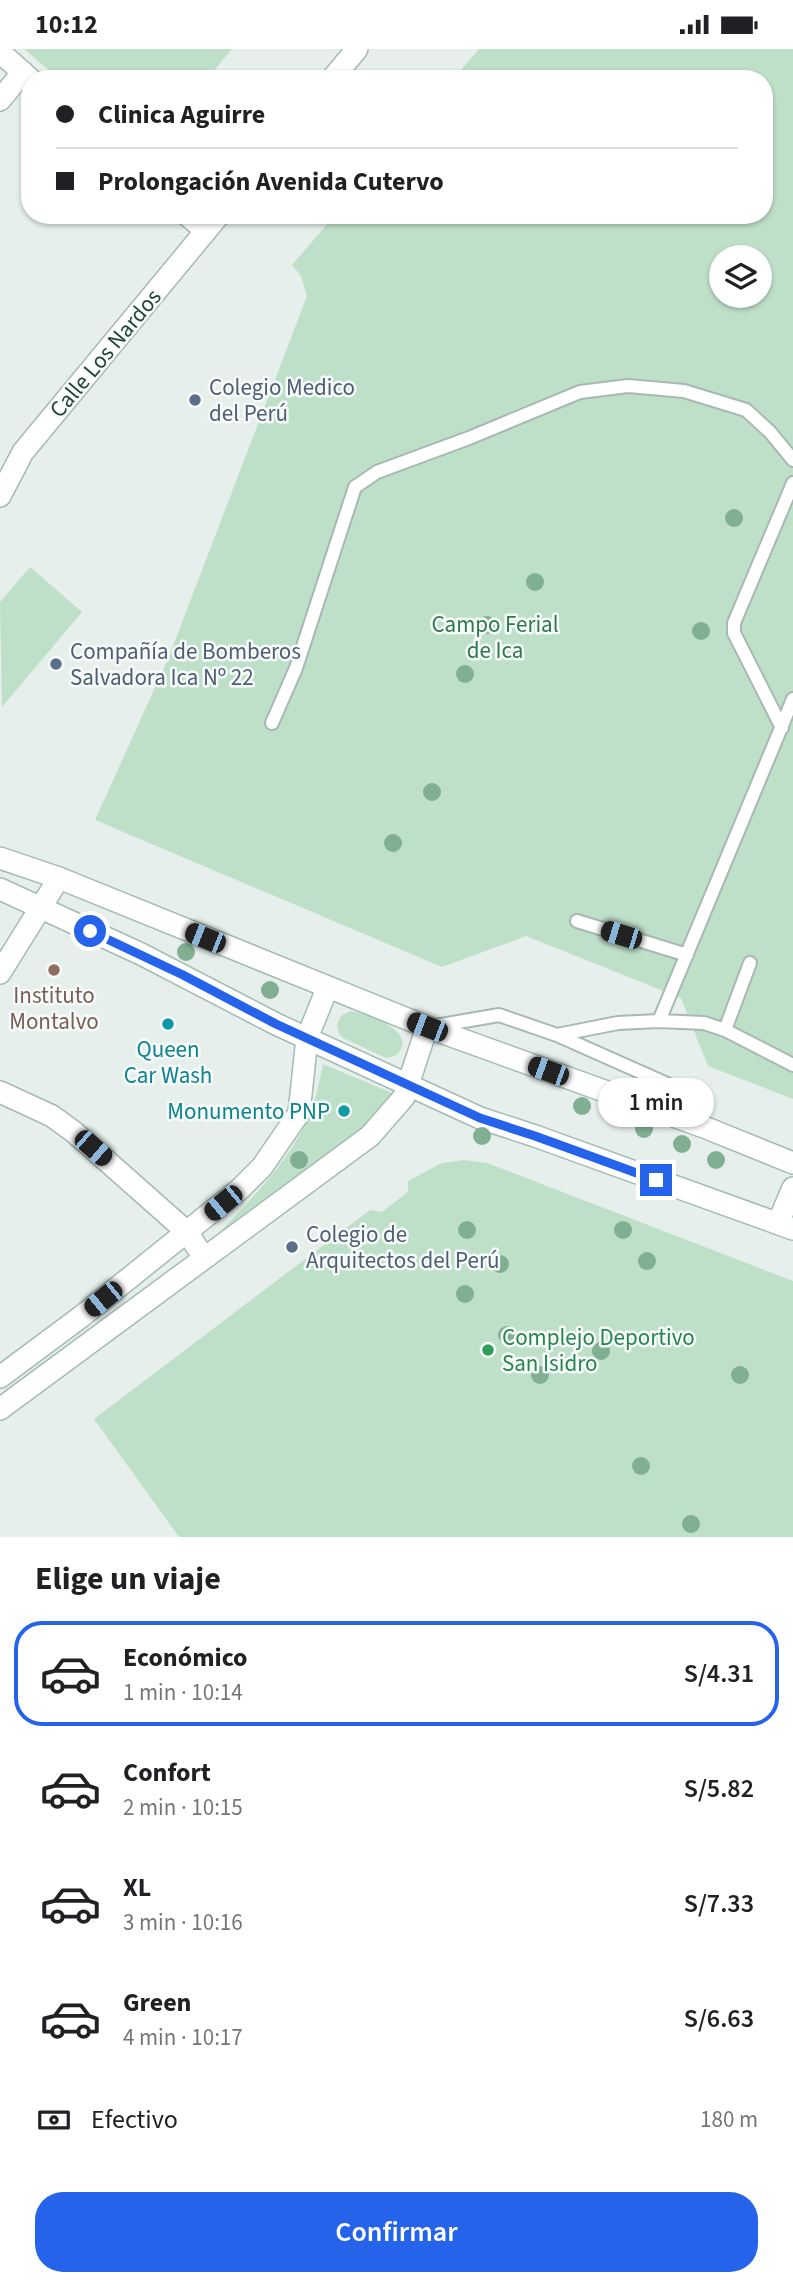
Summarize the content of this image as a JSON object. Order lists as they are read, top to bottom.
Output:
{
  "streets": {
    "street": ["Calle Los Nardos"]
  },
  "parks": ["Campo Ferial de Ica"],
  "places": [
    "Colegio Medico del Perú",
    "Compañía de Bomberos Salvadora Ica Nº 22",
    "Instituto Montalvo",
    "Queen Car Wash",
    "Monumento PNP",
    "Colegio de Arquitectos del Perú",
    "Complejo Deportivo San Isidro"
  ],
  "page": {
    "status": "10:12",
    "banner": ["Clinica Aguirre", "Prolongación Avenida Cutervo"],
    "bubble": "1 min",
    "heading": "Elige un viaje",
    "list": [
      {
        "name": "Económico",
        "note": "1 min · 10:14",
        "value": "S/4.31"
      },
      {
        "name": "Confort",
        "note": "2 min · 10:15",
        "value": "S/5.82"
      },
      {
        "name": "XL",
        "note": "3 min · 10:16",
        "value": "S/7.33"
      },
      {
        "name": "Green",
        "note": "4 min · 10:17",
        "value": "S/6.63"
      }
    ],
    "pay": ["Efectivo", "180 m"],
    "buttons": "Confirmar"
  }
}
